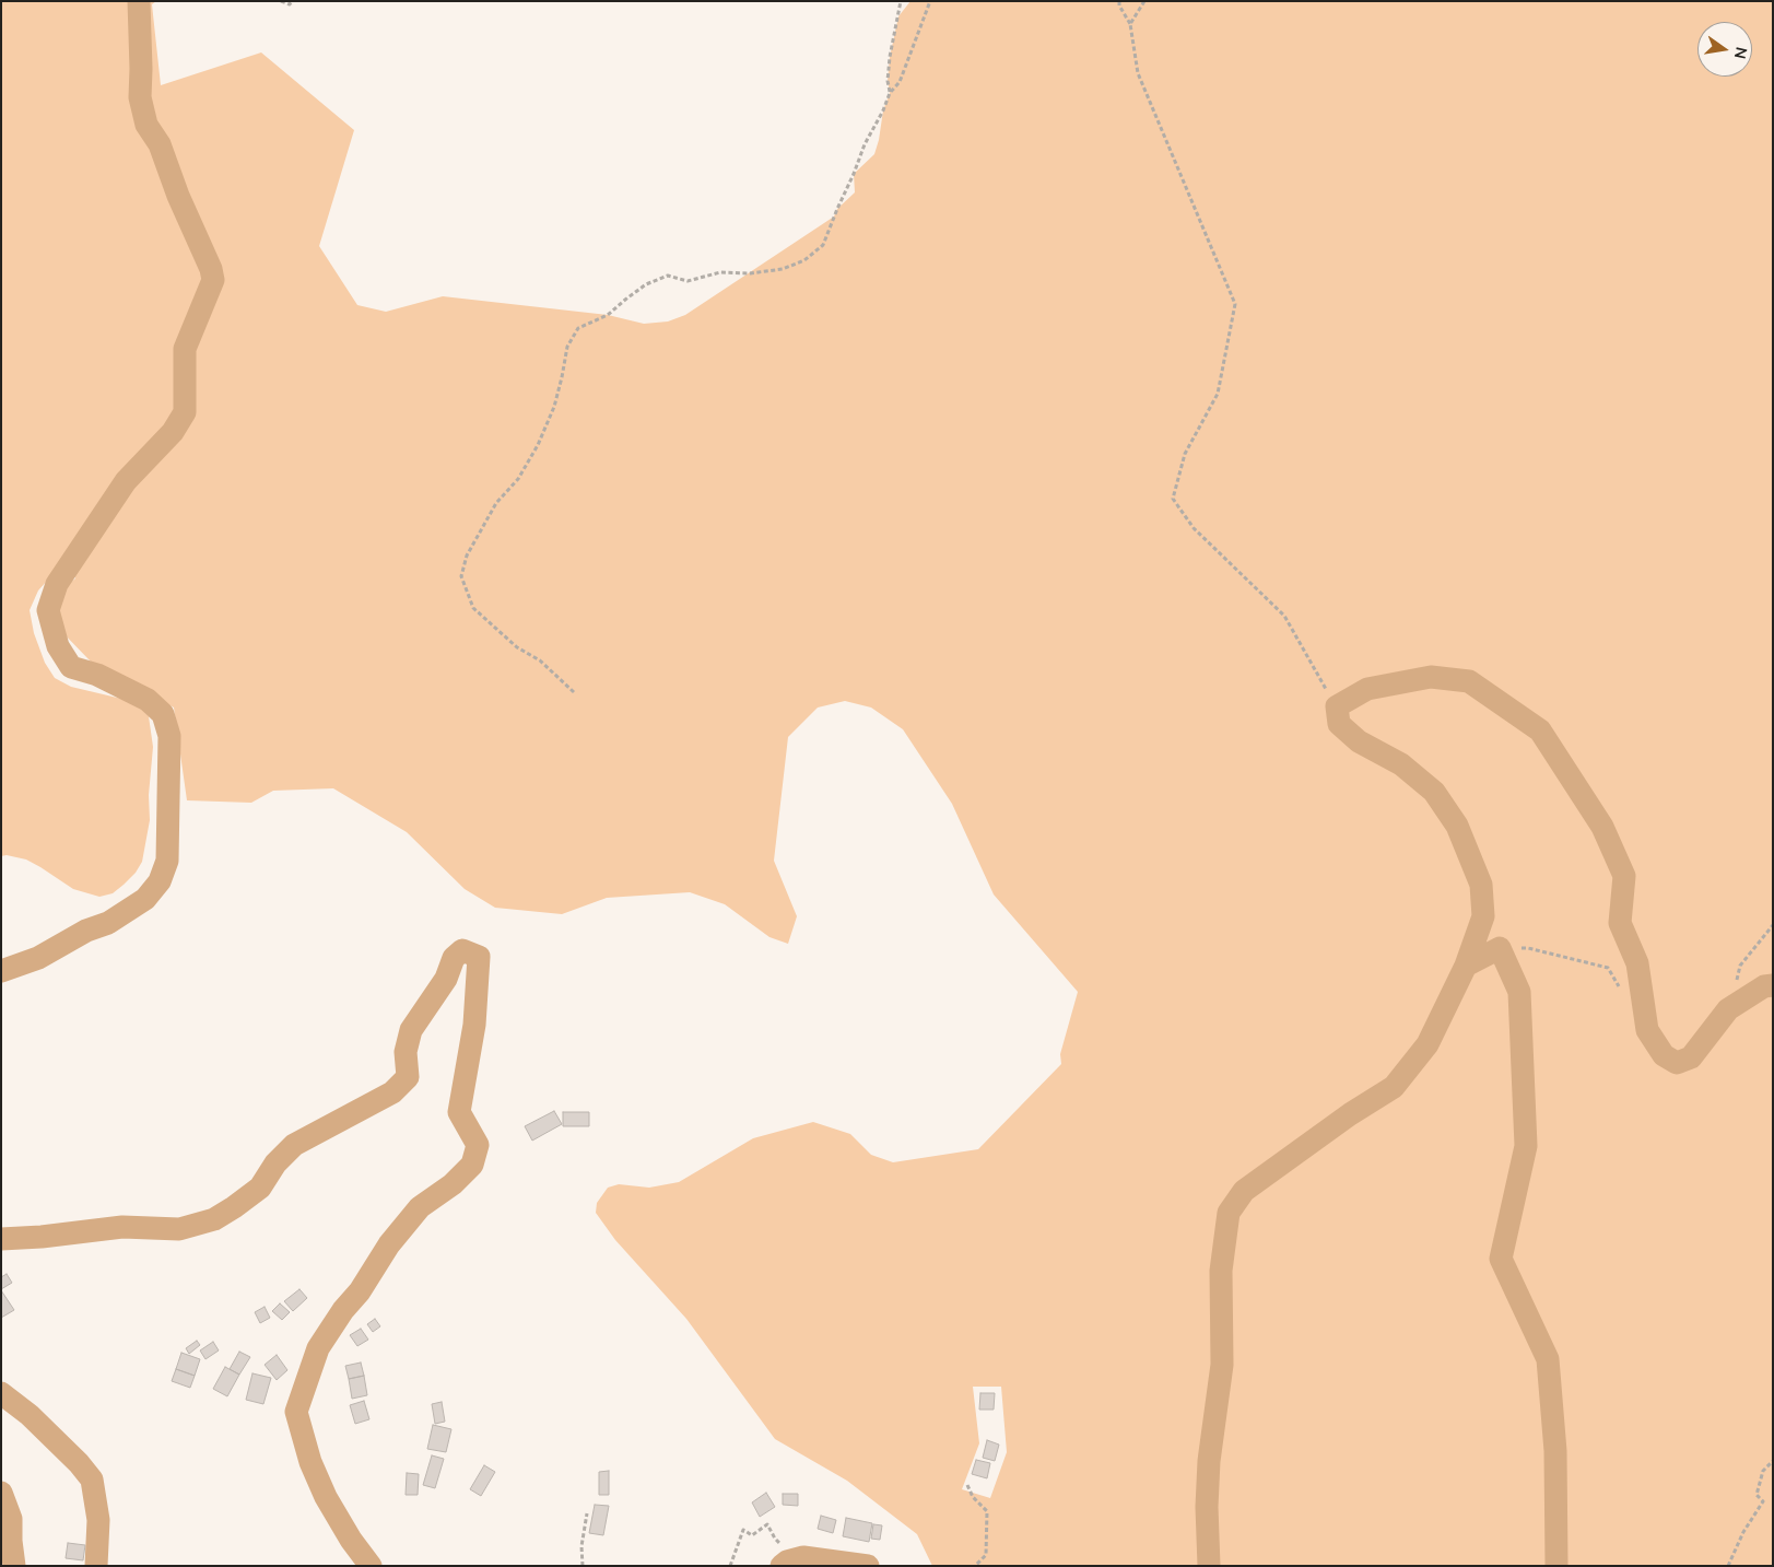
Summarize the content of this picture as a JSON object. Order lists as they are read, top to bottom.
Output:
{
  "north": "right"
}
